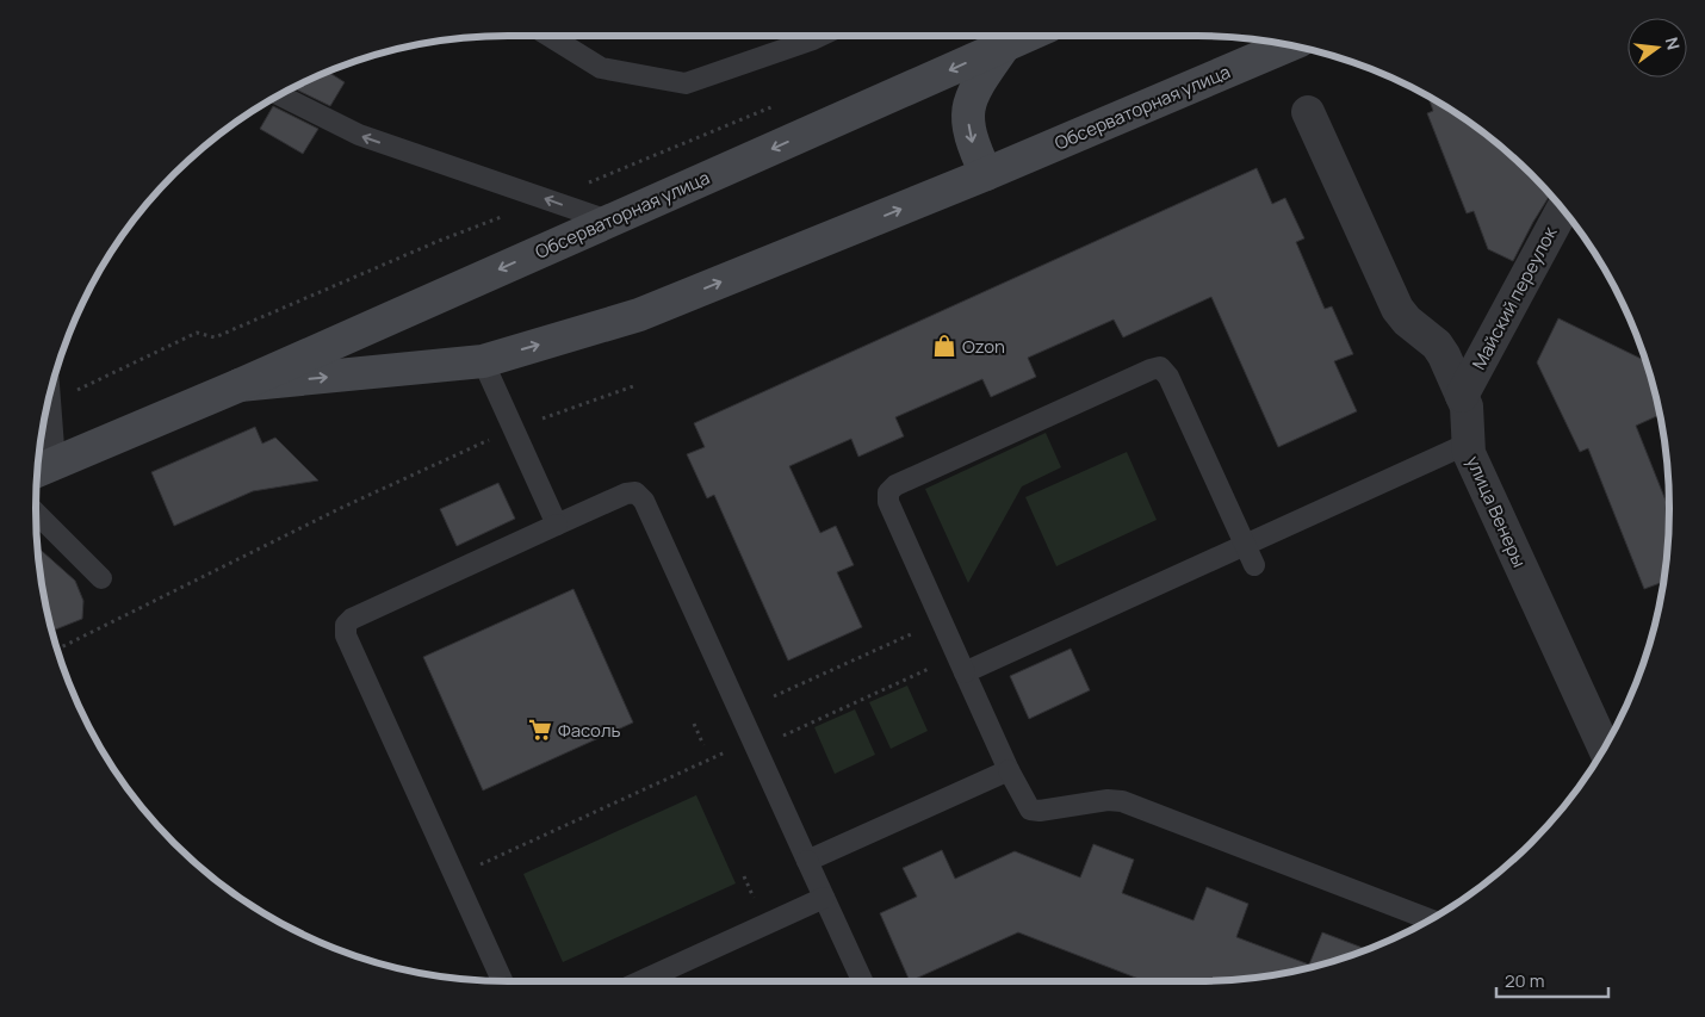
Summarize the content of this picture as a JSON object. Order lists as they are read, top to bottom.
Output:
{
  "streets": {
    "main road": ["Обсерваторная улица"],
    "street": ["Майский переулок", "улица Венеры"]
  },
  "crossings": [
    ["Майский переулок", "улица Венеры"]
  ],
  "places": {
    "shop": ["Ozon"],
    "supermarket": ["Фасоль"]
  },
  "scale_bar": "20 m",
  "north": "right"
}
